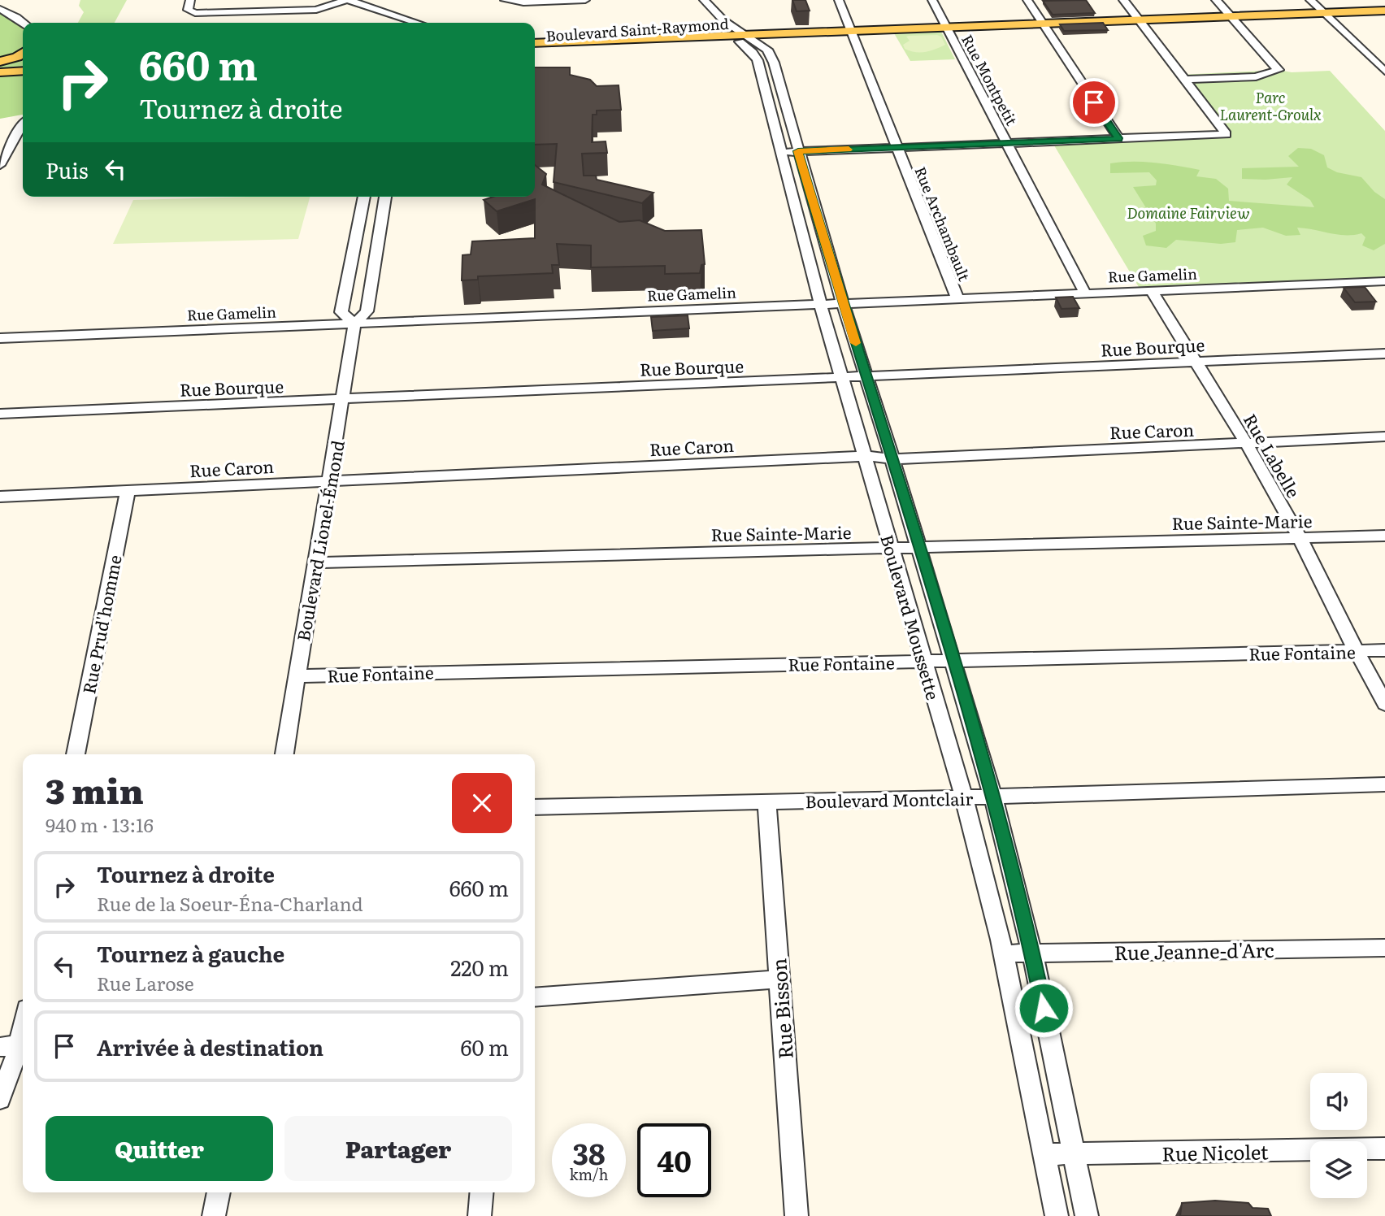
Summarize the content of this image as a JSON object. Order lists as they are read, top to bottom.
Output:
{
  "streets": {
    "main road": ["Boulevard Saint-Raymond"],
    "street": [
      "Rue Montpetit",
      "Rue Archambault",
      "Rue Gamelin",
      "Rue Bourque",
      "Rue Caron",
      "Rue Labelle",
      "Rue Sainte-Marie",
      "Boulevard Lionel-Émond",
      "Boulevard Moussette",
      "Rue Prud'homme",
      "Rue Fontaine",
      "Boulevard Montclair",
      "Rue Jeanne-d'Arc",
      "Rue Bisson",
      "Rue Nicolet"
    ]
  },
  "crossings": [
    ["Boulevard Saint-Raymond", "Rue Montpetit"],
    ["Boulevard Saint-Raymond", "Rue Archambault"],
    ["Boulevard Saint-Raymond", "Boulevard Moussette"],
    ["Rue Montpetit", "Rue Gamelin"],
    ["Rue Archambault", "Rue Gamelin"],
    ["Rue Gamelin", "Rue Labelle"],
    ["Rue Gamelin", "Boulevard Lionel-Émond"],
    ["Rue Gamelin", "Boulevard Moussette"],
    ["Rue Bourque", "Rue Labelle"],
    ["Rue Bourque", "Boulevard Lionel-Émond"],
    ["Rue Bourque", "Boulevard Moussette"],
    ["Rue Caron", "Rue Labelle"],
    ["Rue Caron", "Boulevard Lionel-Émond"],
    ["Rue Caron", "Boulevard Moussette"],
    ["Rue Caron", "Rue Prud'homme"],
    ["Rue Labelle", "Rue Sainte-Marie"],
    ["Rue Labelle", "Rue Fontaine"],
    ["Rue Sainte-Marie", "Boulevard Lionel-Émond"],
    ["Rue Sainte-Marie", "Boulevard Moussette"],
    ["Boulevard Lionel-Émond", "Rue Fontaine"],
    ["Boulevard Moussette", "Rue Fontaine"],
    ["Boulevard Moussette", "Boulevard Montclair"],
    ["Boulevard Moussette", "Rue Jeanne-d'Arc"],
    ["Boulevard Moussette", "Rue Nicolet"],
    ["Boulevard Montclair", "Rue Bisson"]
  ],
  "parks": ["Parc Laurent-Groulx", "Domaine Fairview"],
  "page": {
    "turn": ["660 m", "Tournez à droite"],
    "then": "Puis",
    "heading": ["3 min", "940 m · 13:16"],
    "list": [
      {
        "name": "Tournez à droite",
        "note": "Rue de la Soeur-Éna-Charland",
        "value": "660 m"
      },
      {
        "name": "Tournez à gauche",
        "note": "Rue Larose",
        "value": "220 m"
      },
      {
        "name": "Arrivée à destination",
        "value": "60 m"
      }
    ],
    "buttons": ["Quitter", "Partager"],
    "speed": "38 km/h",
    "limit": "40"
  }
}
